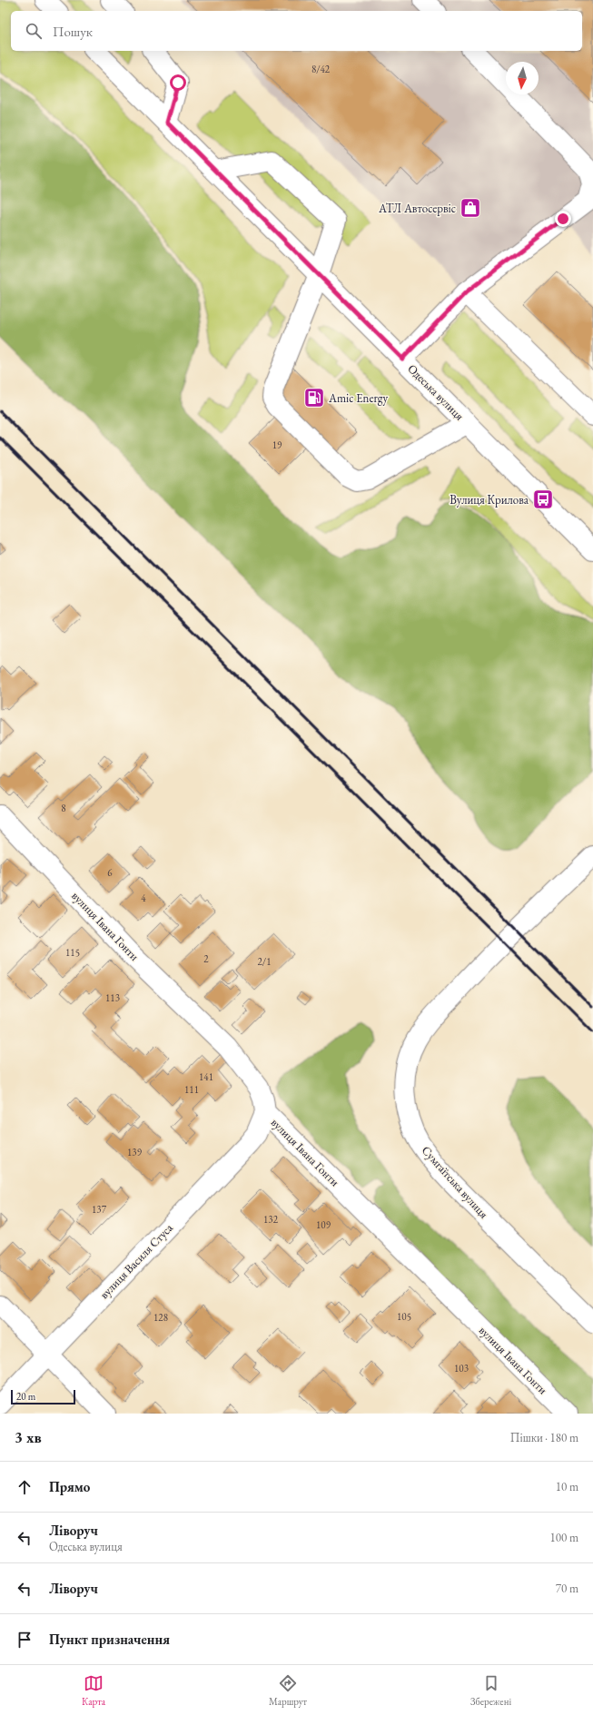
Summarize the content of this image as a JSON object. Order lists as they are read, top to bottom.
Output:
{
  "streets": {
    "street": [
      "Одеська вулиця",
      "вулиця Івана Гонти",
      "Сумгаїтська вулиця",
      "вулиця Василя Стуса"
    ]
  },
  "crossings": [
    ["вулиця Івана Гонти", "вулиця Василя Стуса"]
  ],
  "places": {
    "shop": ["АТЛ Автосервіс"],
    "fuel station": ["Amic Energy"],
    "bus stop": ["Вулиця Крилова"]
  },
  "house_numbers": [
    "8/42",
    "19",
    "8",
    "6",
    "4",
    "115",
    "2",
    "2/1",
    "113",
    "141",
    "111",
    "139",
    "137",
    "132",
    "109",
    "105",
    "128",
    "103"
  ],
  "scale_bar": "20 m",
  "north": "bottom",
  "page": {
    "search": "Пошук",
    "scale": "20 m",
    "heading": ["3 хв", "Пішки · 180 m"],
    "list": [
      ["Прямо", "10 m"],
      ["Ліворуч", "Одеська вулиця", "100 m"],
      ["Ліворуч", "70 m"],
      "Пункт призначення"
    ],
    "nav": ["Карта", "Маршрут", "Збережені"]
  }
}
